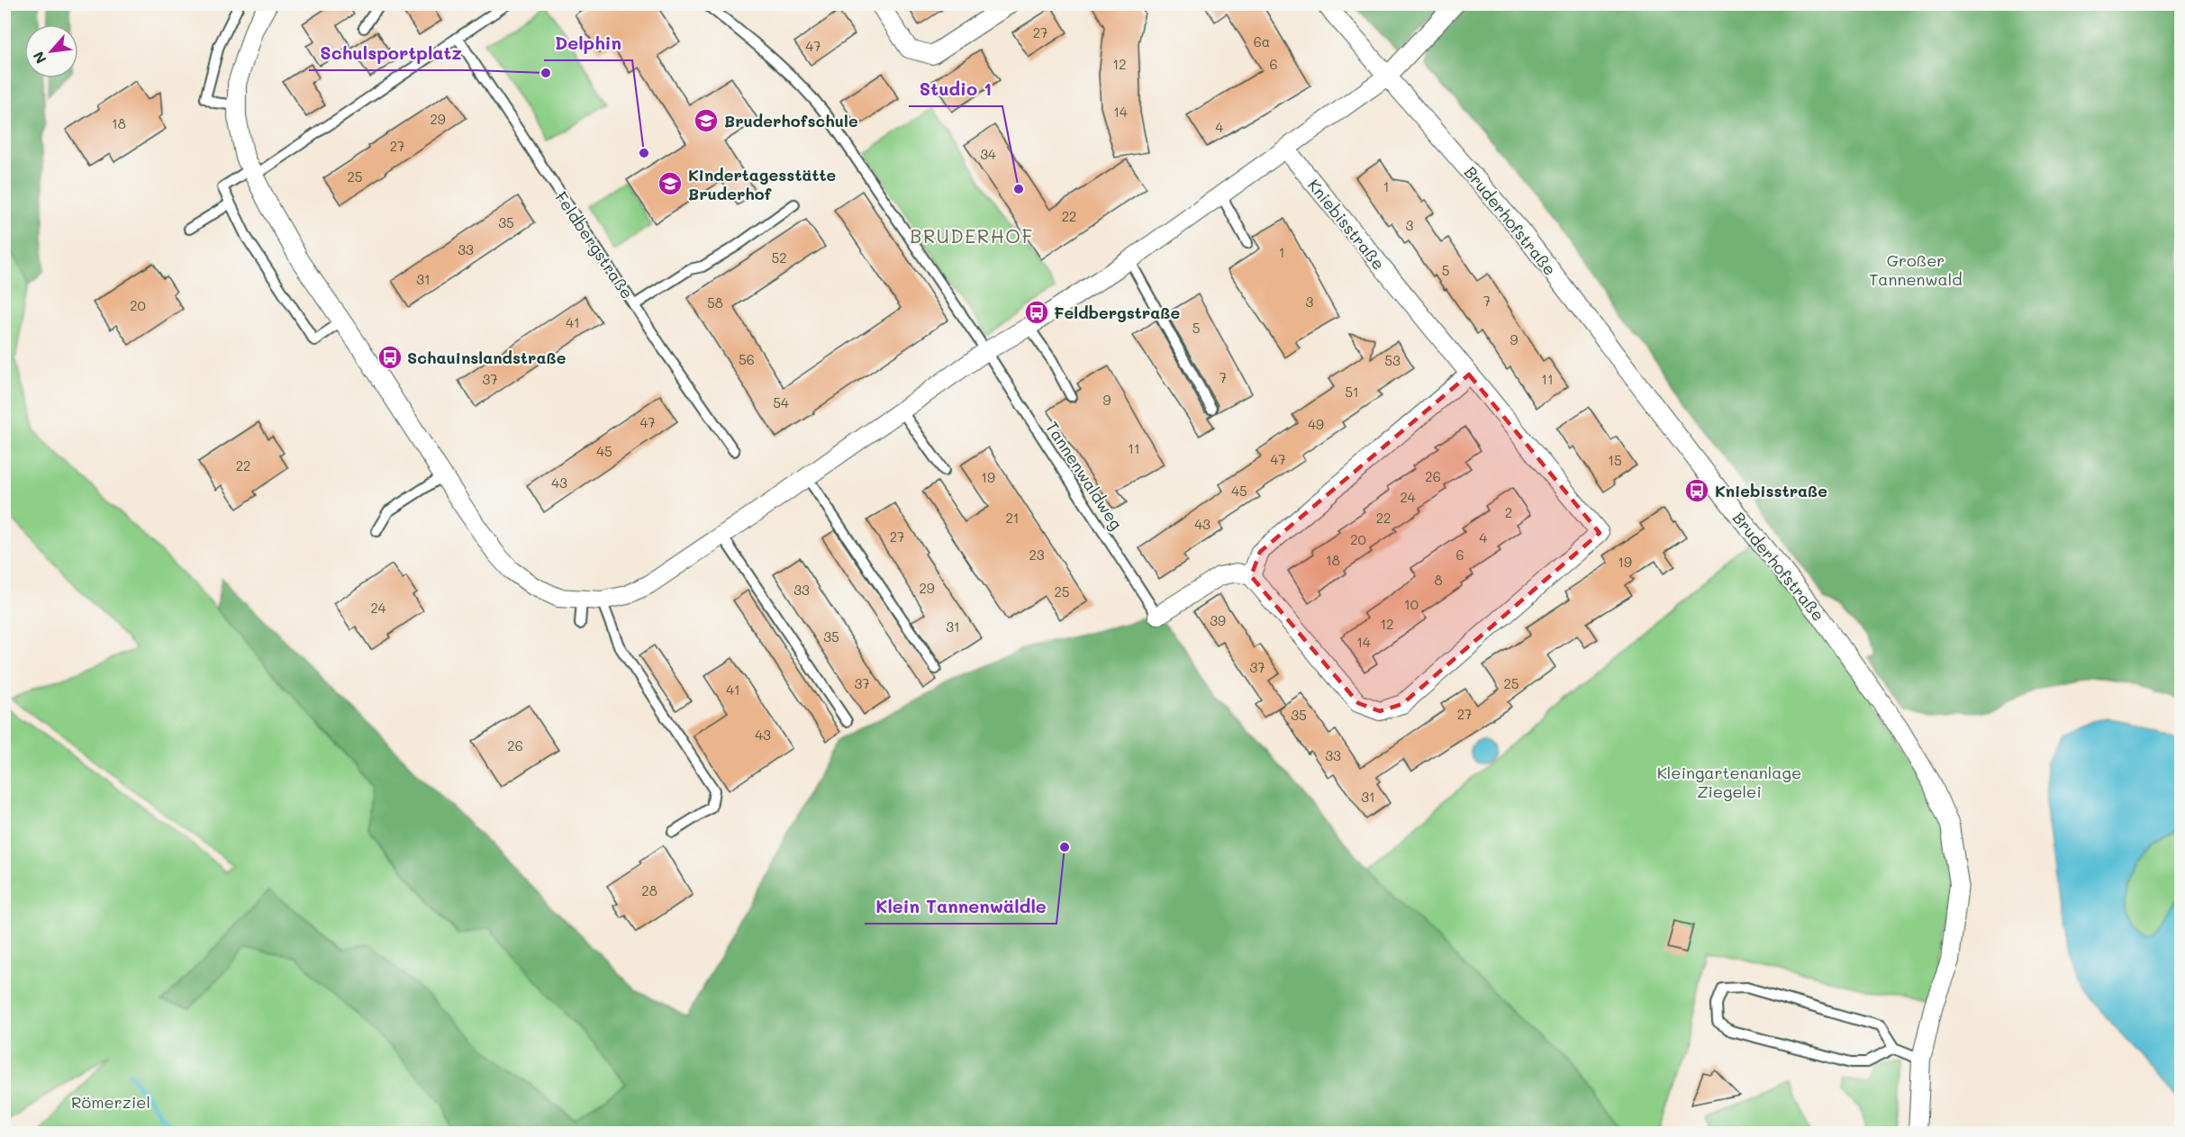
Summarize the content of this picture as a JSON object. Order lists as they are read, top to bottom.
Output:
{
  "streets": {
    "street": ["Bruderhofstraße", "Kniebisstraße"],
    "lane": ["Feldbergstraße", "Tannenwaldweg"]
  },
  "districts": ["BRUDERHOF"],
  "parks": ["Großer Tannenwald", "Kleingartenanlage Ziegelei", "Römerziel"],
  "places": {
    "other": [
      "Schulsportplatz",
      "Delphin",
      "Studio 1",
      "Klein Tannenwäldle"
    ],
    "school or university": ["Bruderhofschule", "Kindertagesstätte Bruderhof"],
    "bus stop": ["Feldbergstraße", "Schauinslandstraße", "Kniebisstraße"]
  },
  "house_numbers": [
    "27",
    "6a",
    "47",
    "12",
    "6",
    "14",
    "29",
    "18",
    "4",
    "27",
    "34",
    "25",
    "1",
    "22",
    "35",
    "3",
    "33",
    "1",
    "52",
    "5",
    "31",
    "7",
    "3",
    "58",
    "20",
    "41",
    "5",
    "9",
    "56",
    "53",
    "7",
    "37",
    "11",
    "51",
    "9",
    "54",
    "47",
    "49",
    "11",
    "45",
    "47",
    "15",
    "22",
    "26",
    "19",
    "43",
    "45",
    "24",
    "2",
    "21",
    "22",
    "43",
    "27",
    "4",
    "20",
    "23",
    "6",
    "18",
    "19",
    "8",
    "29",
    "33",
    "25",
    "10",
    "24",
    "39",
    "12",
    "31",
    "35",
    "14",
    "37",
    "37",
    "25",
    "41",
    "27",
    "35",
    "43",
    "26",
    "33",
    "31",
    "28"
  ],
  "north": "bottom left"
}
